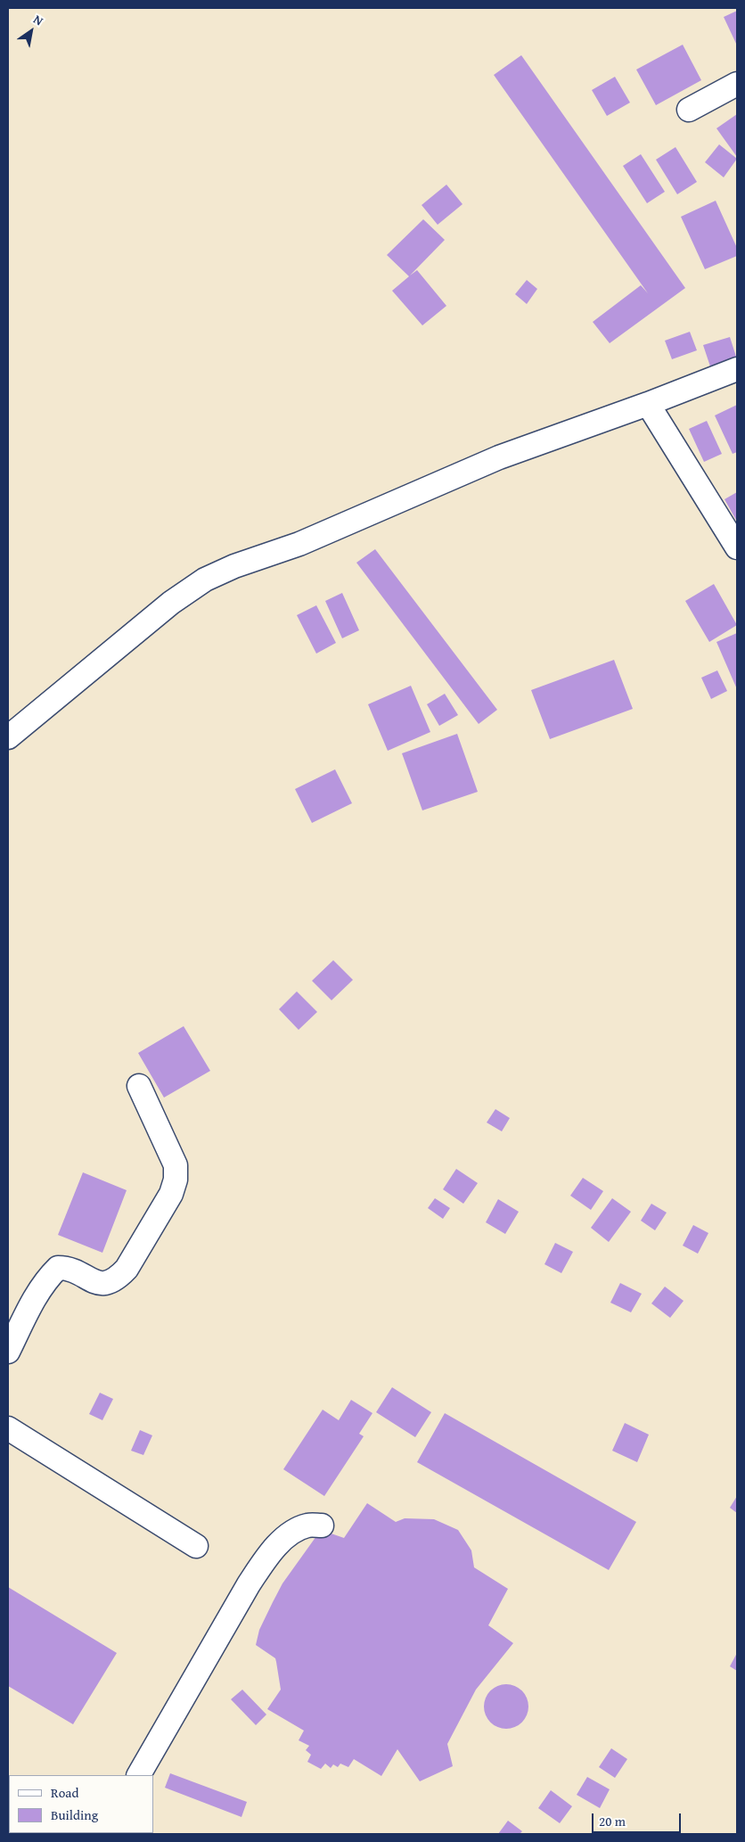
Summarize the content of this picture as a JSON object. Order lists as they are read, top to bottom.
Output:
{
  "legend": ["Road", "Building"],
  "scale_bar": "20 m",
  "north": "top right"
}
